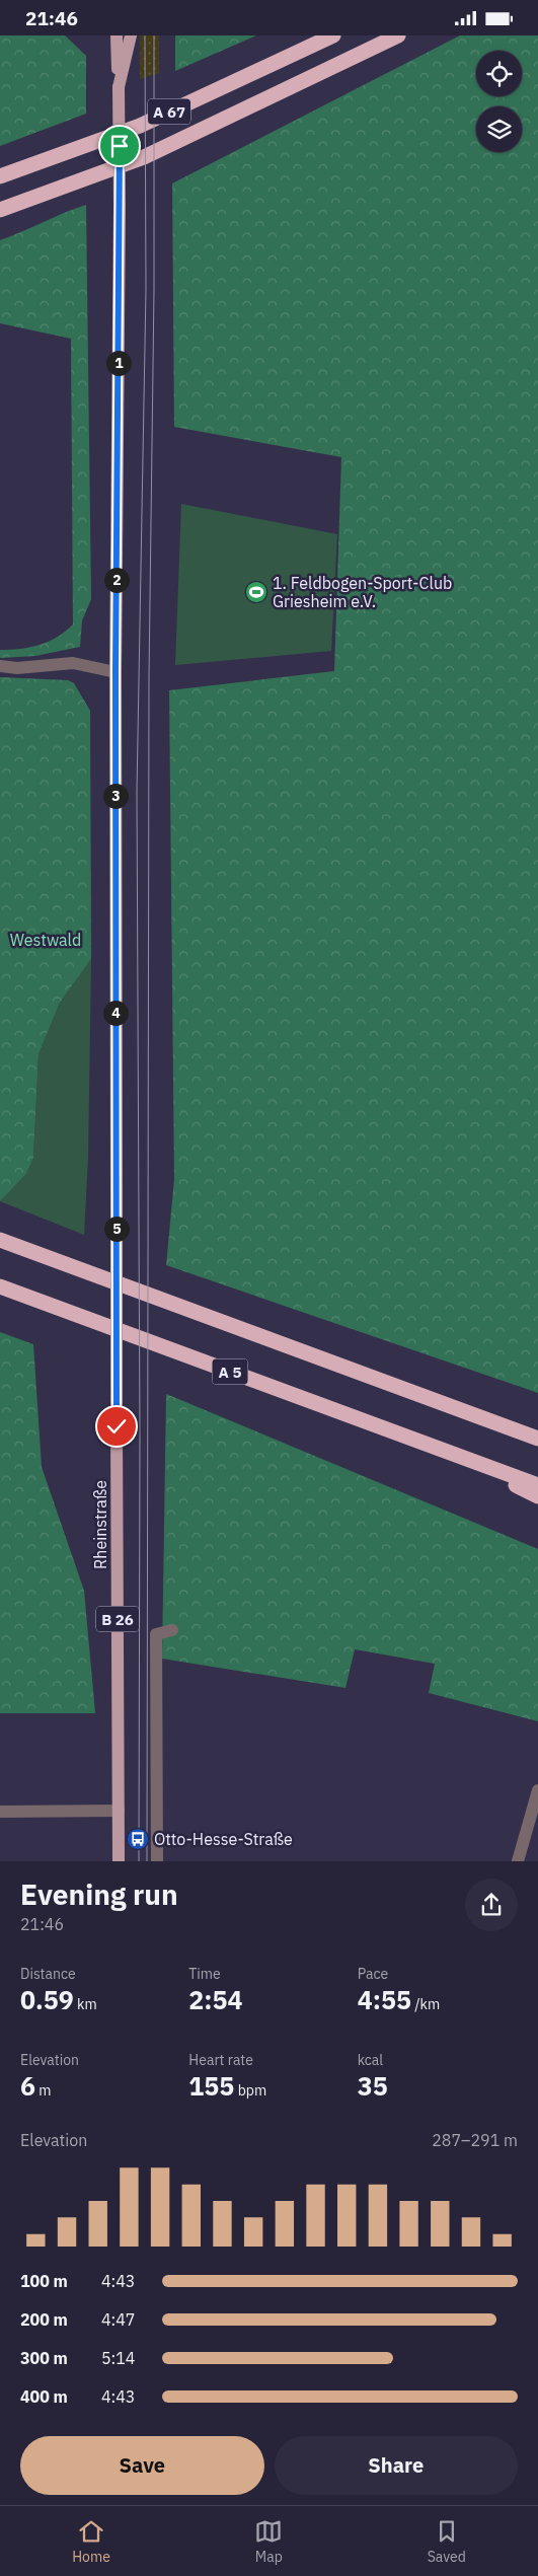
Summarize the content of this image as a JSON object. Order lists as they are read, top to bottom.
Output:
{
  "streets": {
    "highway": ["A 67", "A 5"],
    "main road": ["Rheinstraße", "B 26"]
  },
  "crossings": [
    ["Rheinstraße", "B 26"]
  ],
  "parks": ["Westwald"],
  "places": {
    "sports": ["1. Feldbogen-Sport-Club Griesheim e.V."],
    "bus stop": ["Otto-Hesse-Straße"]
  },
  "page": {
    "status": "21:46",
    "pins": [
      "1",
      "2",
      "3",
      "4",
      "5"
    ],
    "heading": ["Evening run", "21:46"],
    "stats": [
      ["Distance", "0.59 km"],
      ["Time", "2:54"],
      ["Pace", "4:55 /km"],
      ["Elevation", "6 m"],
      ["Heart rate", "155 bpm"],
      ["kcal", "35"]
    ],
    "chart": ["Elevation", "287–291 m"],
    "list": [
      {
        "name": "100 m",
        "note": "4:43"
      },
      {
        "name": "200 m",
        "note": "4:47"
      },
      {
        "name": "300 m",
        "note": "5:14"
      },
      {
        "name": "400 m",
        "note": "4:43"
      }
    ],
    "buttons": ["Save", "Share"],
    "tabs": ["Home", "Map", "Saved"]
  }
}
